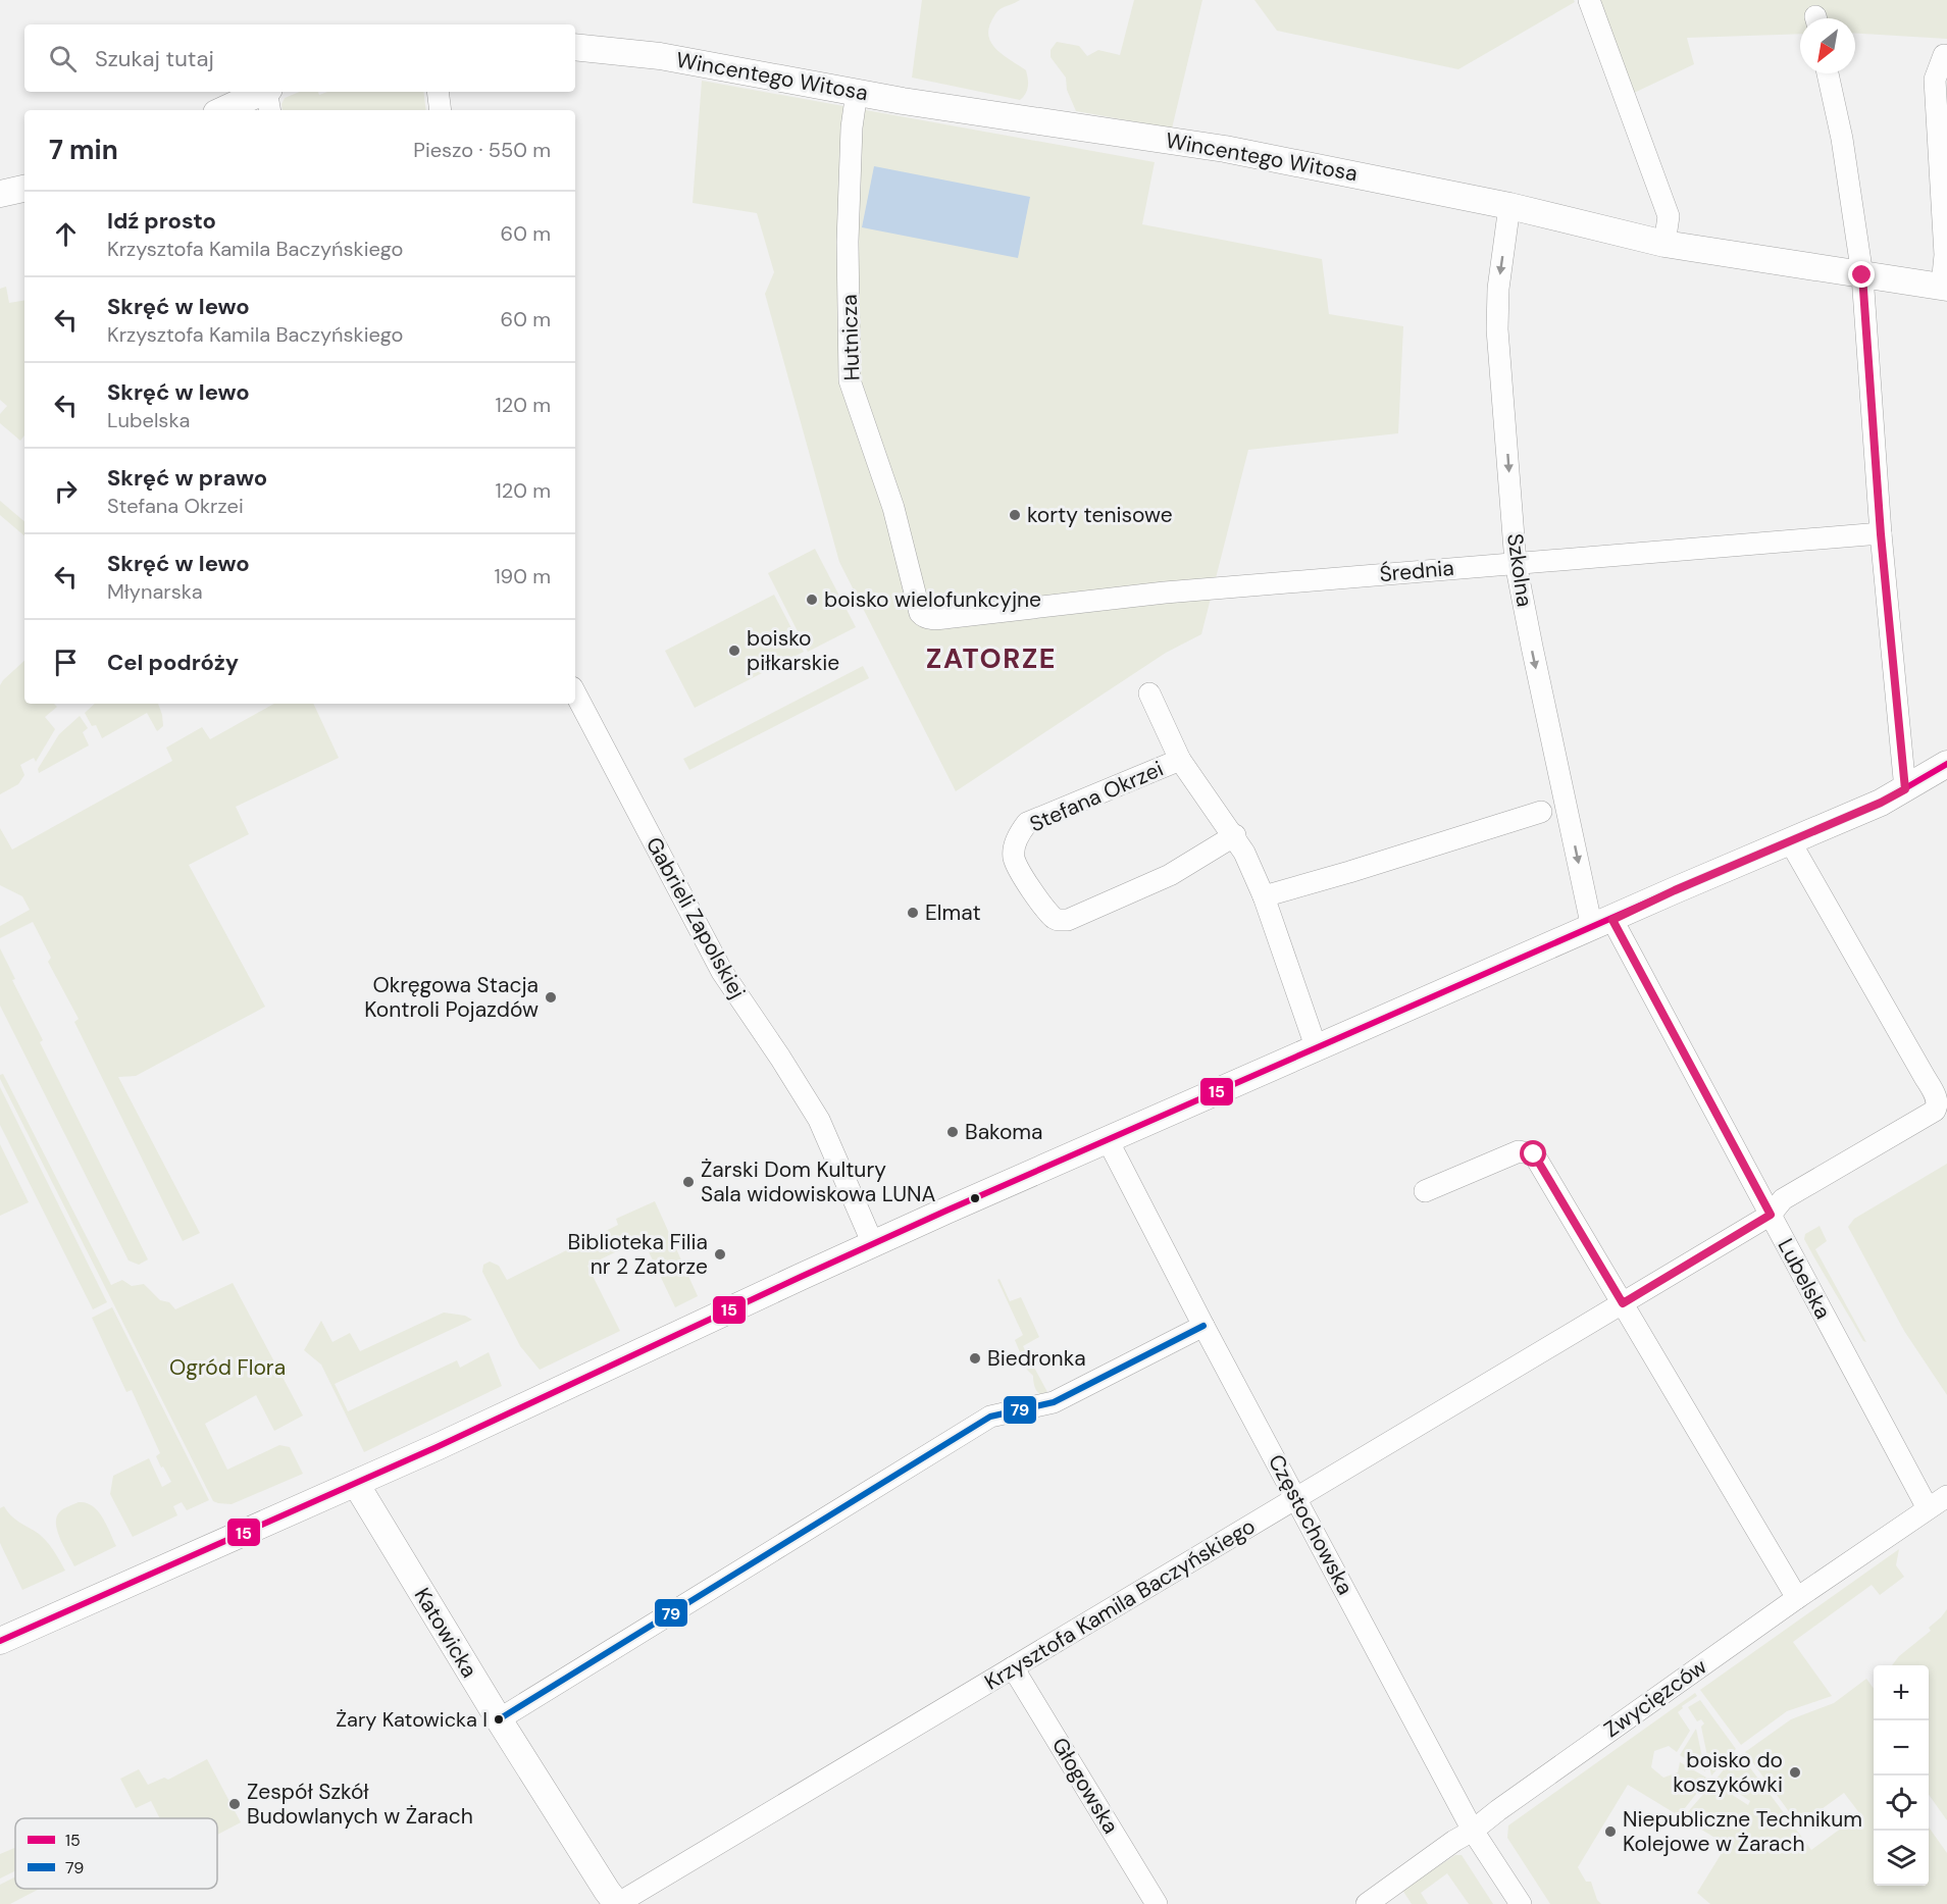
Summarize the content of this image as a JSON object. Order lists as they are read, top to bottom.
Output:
{
  "streets": {
    "street": [
      "Wincentego Witosa",
      "Hutnicza",
      "Szkolna",
      "Średnia",
      "Stefana Okrzei",
      "Gabrieli Zapolskiej",
      "Lubelska",
      "Częstochowska",
      "Krzysztofa Kamila Baczyńskiego",
      "Katowicka",
      "Zwycięzców",
      "Głogowska"
    ]
  },
  "crossings": [
    ["Wincentego Witosa", "Hutnicza"],
    ["Wincentego Witosa", "Szkolna"],
    ["Hutnicza", "Średnia"],
    ["Szkolna", "Średnia"],
    ["Szkolna", "Lubelska"],
    ["Lubelska", "Krzysztofa Kamila Baczyńskiego"],
    ["Lubelska", "Zwycięzców"],
    ["Częstochowska", "Krzysztofa Kamila Baczyńskiego"],
    ["Częstochowska", "Zwycięzców"],
    ["Krzysztofa Kamila Baczyńskiego", "Katowicka"],
    ["Krzysztofa Kamila Baczyńskiego", "Głogowska"]
  ],
  "one_way": ["Szkolna"],
  "districts": ["ZATORZE"],
  "parks": ["Ogród Flora"],
  "places": [
    "korty tenisowe",
    "boisko wielofunkcyjne",
    "boisko piłkarskie",
    "Elmat",
    "Okręgowa Stacja Kontroli Pojazdów",
    "Bakoma",
    "Żarski Dom Kultury Sala widowiskowa LUNA",
    "Biblioteka Filia nr 2 Zatorze",
    "Biedronka",
    "Żary Katowicka I",
    "boisko do koszykówki",
    "Zespół Szkół Budowlanych w Żarach",
    "Niepubliczne Technikum Kolejowe w Żarach"
  ],
  "lines": ["transit line 15", "transit line 79"],
  "legend": ["15", "79"],
  "north": "bottom left",
  "page": {
    "search": "Szukaj tutaj",
    "heading": ["7 min", "Pieszo · 550 m"],
    "list": [
      ["Idź prosto", "Krzysztofa Kamila Baczyńskiego", "60 m"],
      ["Skręć w lewo", "Krzysztofa Kamila Baczyńskiego", "60 m"],
      ["Skręć w lewo", "Lubelska", "120 m"],
      ["Skręć w prawo", "Stefana Okrzei", "120 m"],
      ["Skręć w lewo", "Młynarska", "190 m"],
      "Cel podróży"
    ],
    "map_buttons": ["+", "−"]
  }
}
